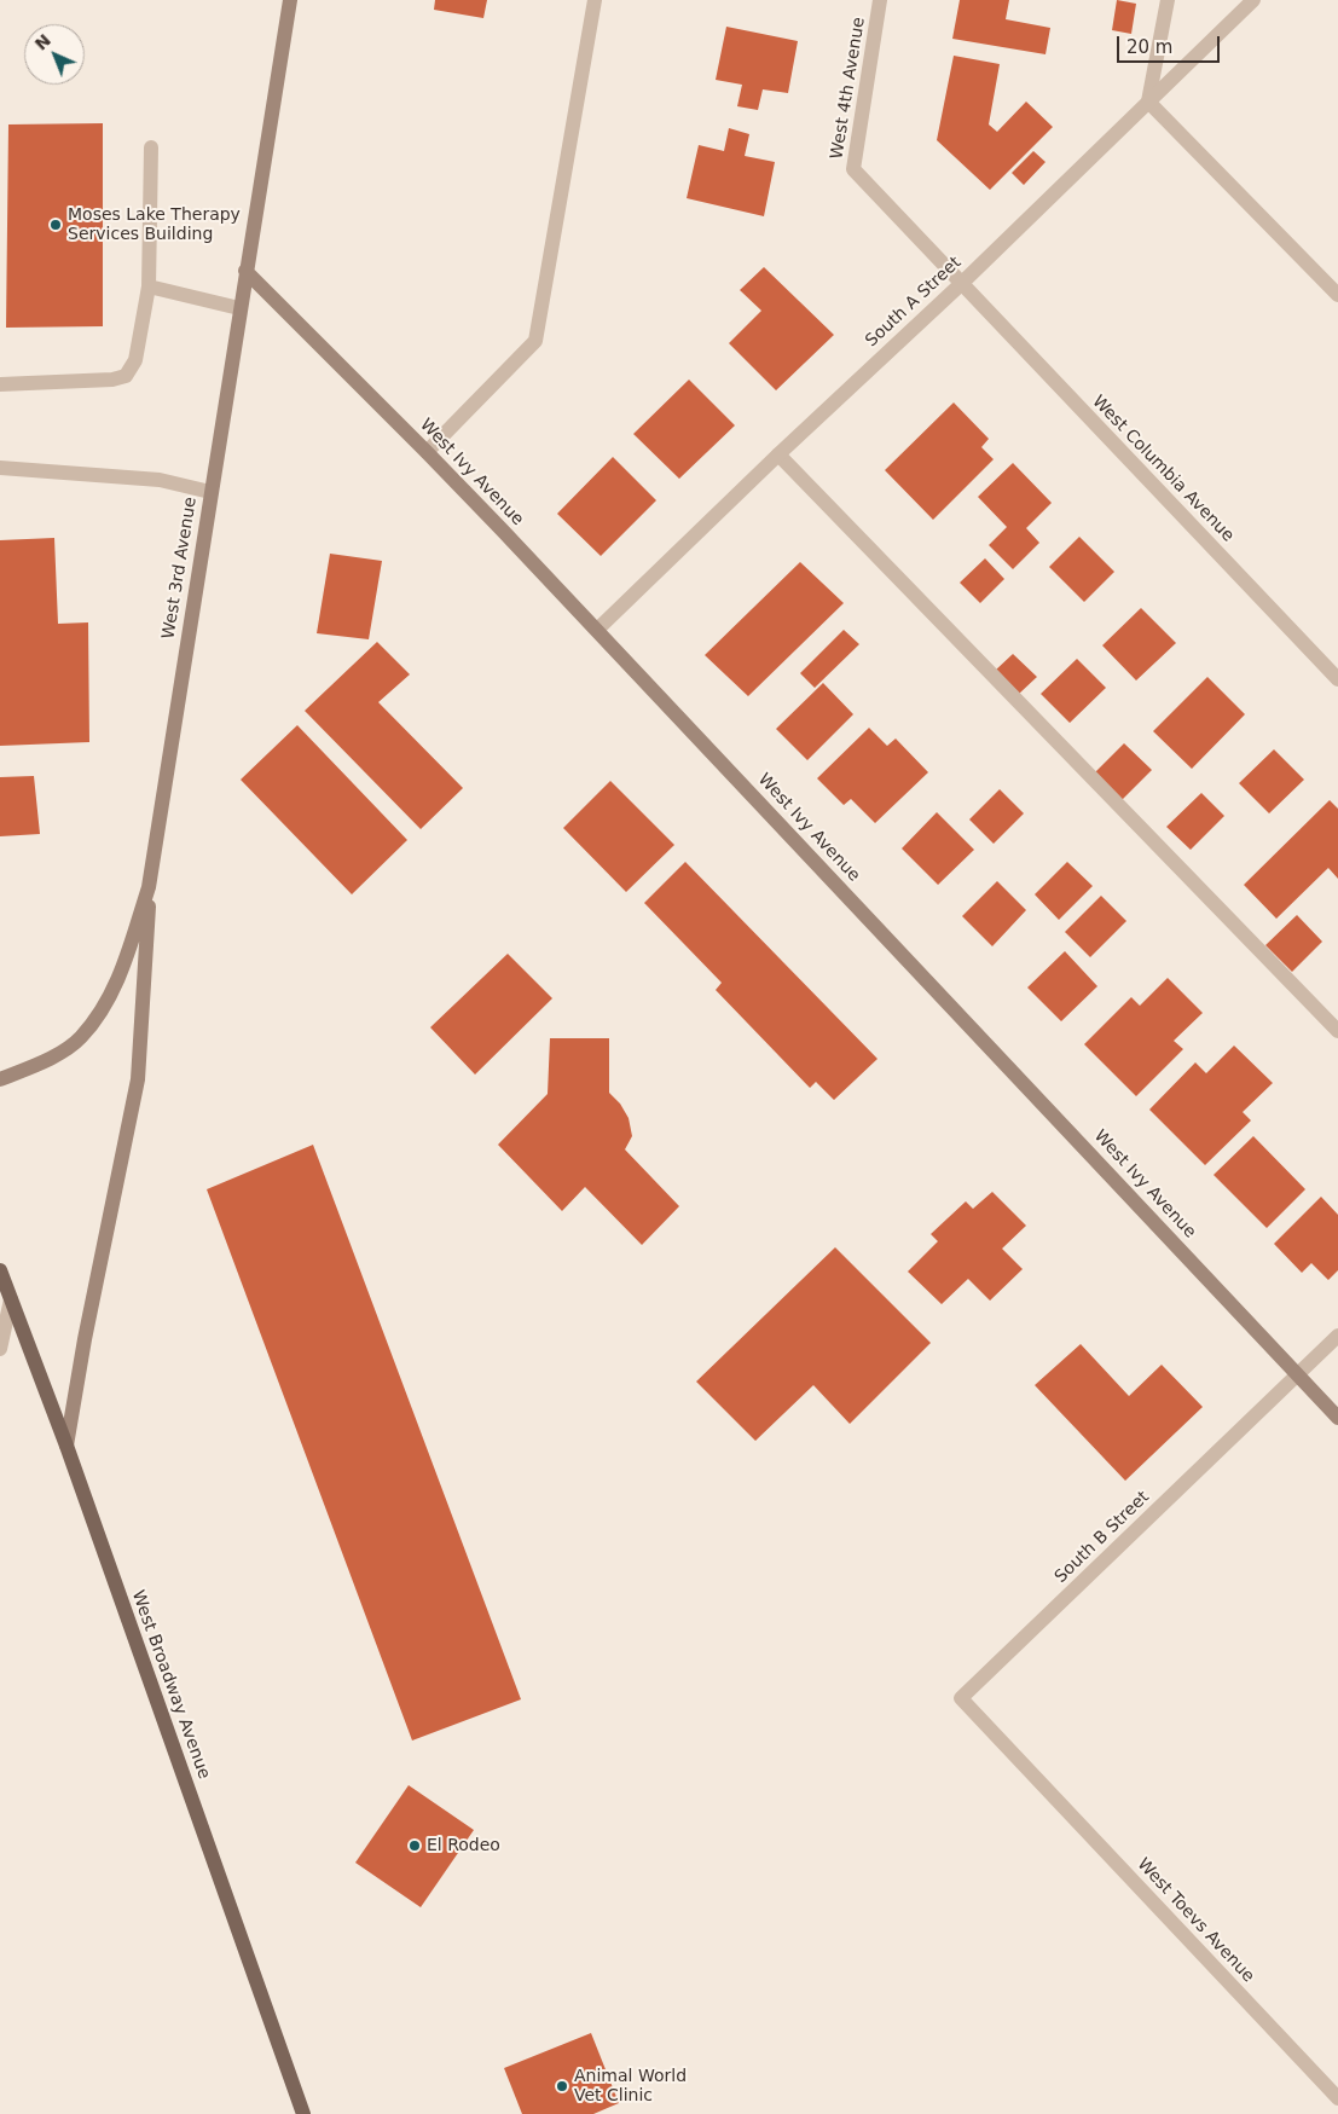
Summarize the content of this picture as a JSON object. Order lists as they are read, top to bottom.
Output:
{
  "streets": {
    "main road": ["West Ivy Avenue", "West 3rd Avenue", "West Broadway Avenue"],
    "street": [
      "West 4th Avenue",
      "South A Street",
      "West Columbia Avenue",
      "South B Street",
      "West Toevs Avenue"
    ]
  },
  "crossings": [
    ["West 4th Avenue", "South A Street"],
    ["West 4th Avenue", "West Columbia Avenue"],
    ["South A Street", "West Columbia Avenue"],
    ["South A Street", "West Ivy Avenue"],
    ["West Ivy Avenue", "West 3rd Avenue"],
    ["West Ivy Avenue", "South B Street"],
    ["South B Street", "West Toevs Avenue"]
  ],
  "places": ["Moses Lake Therapy Services Building", "El Rodeo", "Animal World Vet Clinic"],
  "scale_bar": "20 m",
  "north": "top left"
}
